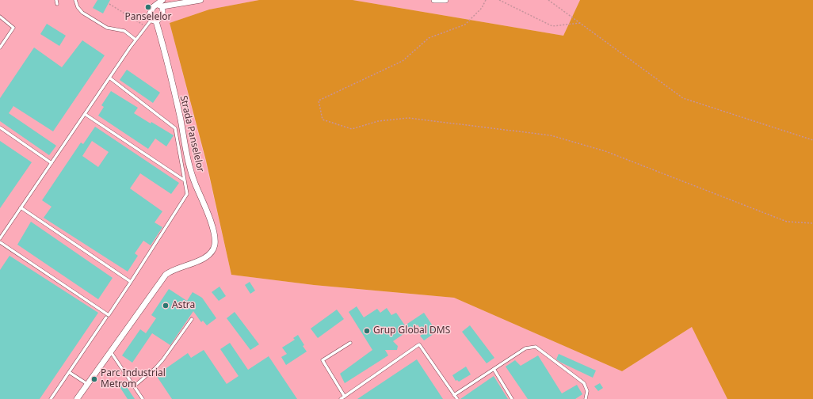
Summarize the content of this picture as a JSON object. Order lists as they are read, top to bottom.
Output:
{
  "streets": {
    "street": ["Strada Panselelor"]
  },
  "places": [
    "Panselelor",
    "Astra",
    "Grup Global DMS",
    "Parc Industrial Metrom"
  ]
}
